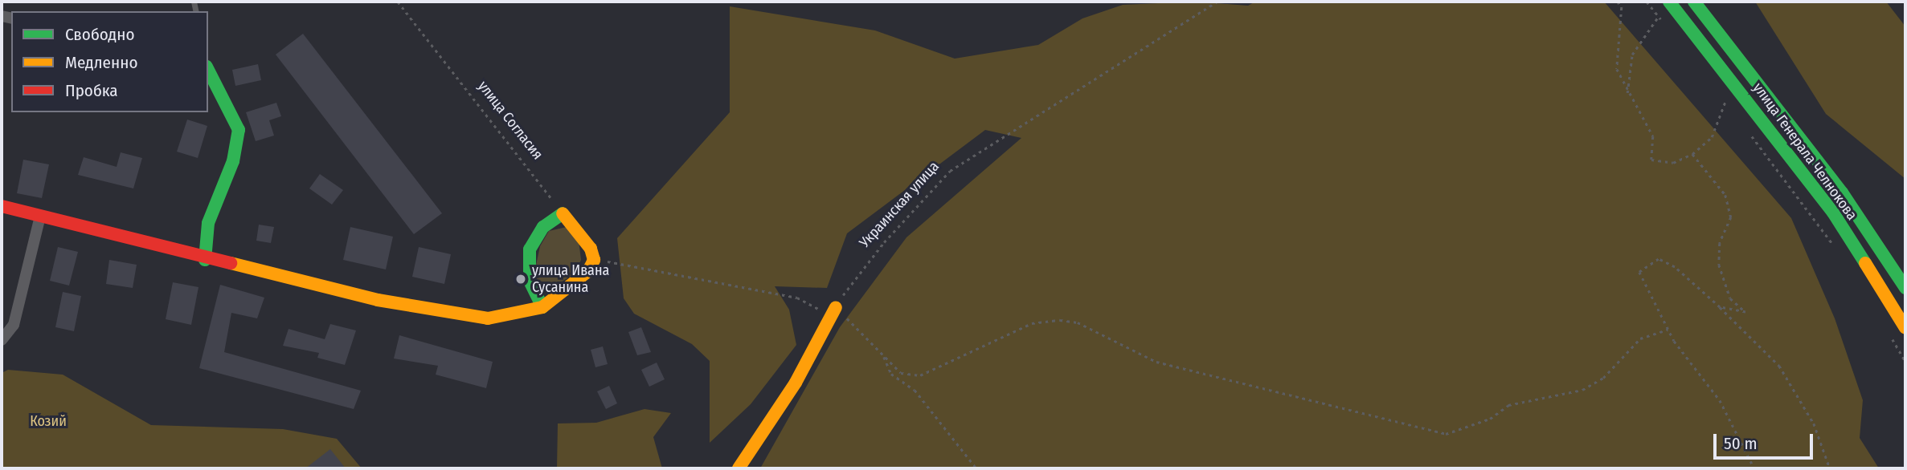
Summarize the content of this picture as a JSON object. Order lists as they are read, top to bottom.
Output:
{
  "streets": {
    "street": ["улица Генерала Челнокова"],
    "path": ["улица Согласия", "Украинская улица"]
  },
  "parks": ["Козий"],
  "places": ["улица Ивана Сусанина"],
  "legend": ["Свободно", "Медленно", "Пробка"],
  "scale_bar": "50 m"
}
